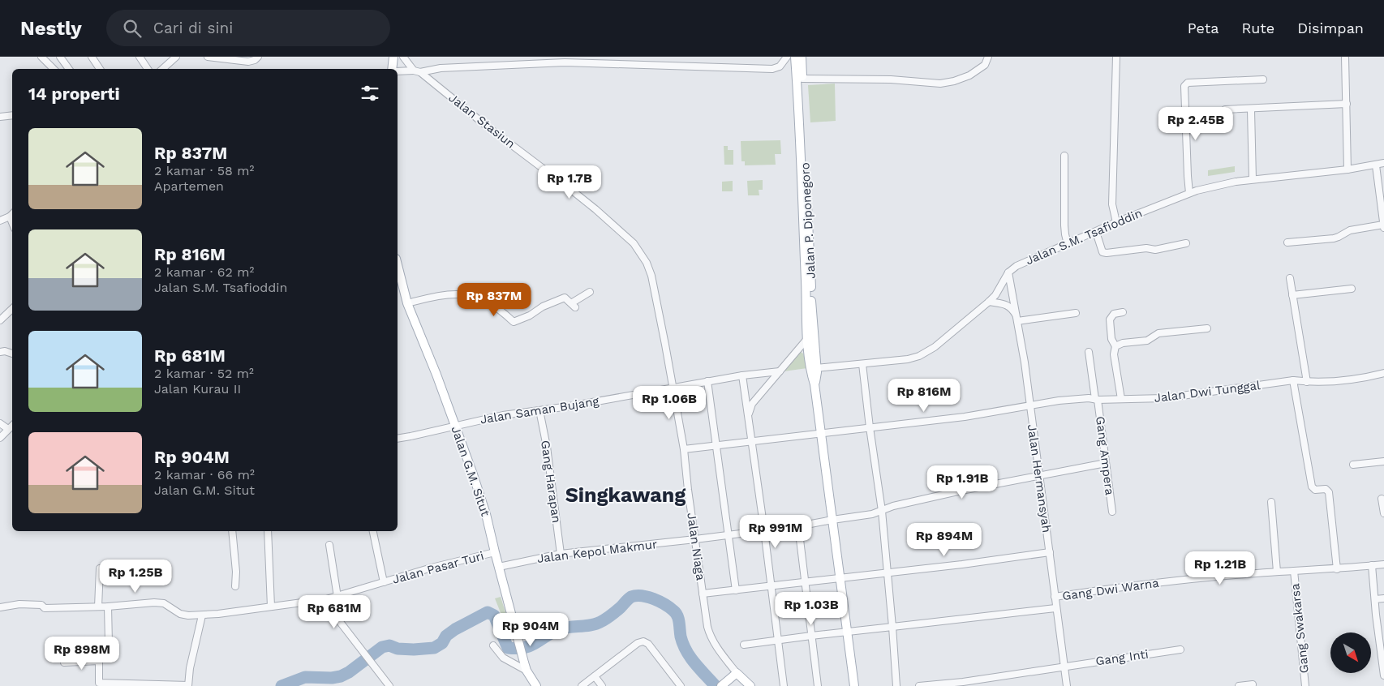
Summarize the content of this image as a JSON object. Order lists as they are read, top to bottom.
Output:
{
  "streets": {
    "main road": ["Jalan P. Diponegoro", "Jalan G.M. Situt"],
    "street": [
      "Jalan Stasiun",
      "Jalan S.M. Tsafioddin",
      "Jalan Dwi Tunggal",
      "Jalan Saman Bujang",
      "Gang Ampera",
      "Jalan Hermansyah",
      "Gang Harapan",
      "Jalan Niaga",
      "Jalan Kepol Makmur",
      "Jalan Pasar Turi",
      "Gang Dwi Warna",
      "Gang Swakarsa",
      "Gang Inti"
    ]
  },
  "crossings": [
    ["Jalan Stasiun", "Jalan Saman Bujang"],
    ["Jalan Stasiun", "Jalan Niaga"],
    ["Jalan P. Diponegoro", "Jalan S.M. Tsafioddin"],
    ["Jalan S.M. Tsafioddin", "Jalan Hermansyah"],
    ["Jalan Dwi Tunggal", "Gang Ampera"],
    ["Jalan Dwi Tunggal", "Jalan Hermansyah"],
    ["Jalan Dwi Tunggal", "Jalan Niaga"],
    ["Jalan Saman Bujang", "Jalan G.M. Situt"],
    ["Jalan Saman Bujang", "Gang Harapan"],
    ["Jalan Saman Bujang", "Jalan Niaga"],
    ["Gang Ampera", "Jalan Kepol Makmur"],
    ["Jalan G.M. Situt", "Jalan Kepol Makmur"],
    ["Jalan G.M. Situt", "Jalan Pasar Turi"],
    ["Jalan Hermansyah", "Jalan Kepol Makmur"],
    ["Jalan Hermansyah", "Gang Dwi Warna"],
    ["Jalan Hermansyah", "Gang Inti"],
    ["Gang Harapan", "Jalan Kepol Makmur"],
    ["Jalan Niaga", "Jalan Kepol Makmur"],
    ["Gang Dwi Warna", "Gang Swakarsa"]
  ],
  "districts": ["Singkawang"],
  "north": "bottom right",
  "page": {
    "header": "Nestly",
    "search": "Cari di sini",
    "nav": ["Peta", "Rute", "Disimpan"],
    "heading": "14 properti",
    "price": [
      "Rp 2.45B",
      "Rp 1.7B",
      "Rp 837M",
      "Rp 816M",
      "Rp 1.06B",
      "Rp 1.91B",
      "Rp 991M",
      "Rp 894M",
      "Rp 1.21B",
      "Rp 1.25B",
      "Rp 1.03B",
      "Rp 681M",
      "Rp 904M",
      "Rp 898M"
    ],
    "list": [
      {
        "name": "Rp 837M",
        "note": "2 kamar · 58 m² · Apartemen"
      },
      {
        "name": "Rp 816M",
        "note": "2 kamar · 62 m² · Jalan S.M. Tsafioddin"
      },
      {
        "name": "Rp 681M",
        "note": "2 kamar · 52 m² · Jalan Kurau II"
      },
      {
        "name": "Rp 904M",
        "note": "2 kamar · 66 m² · Jalan G.M. Situt"
      }
    ]
  }
}
